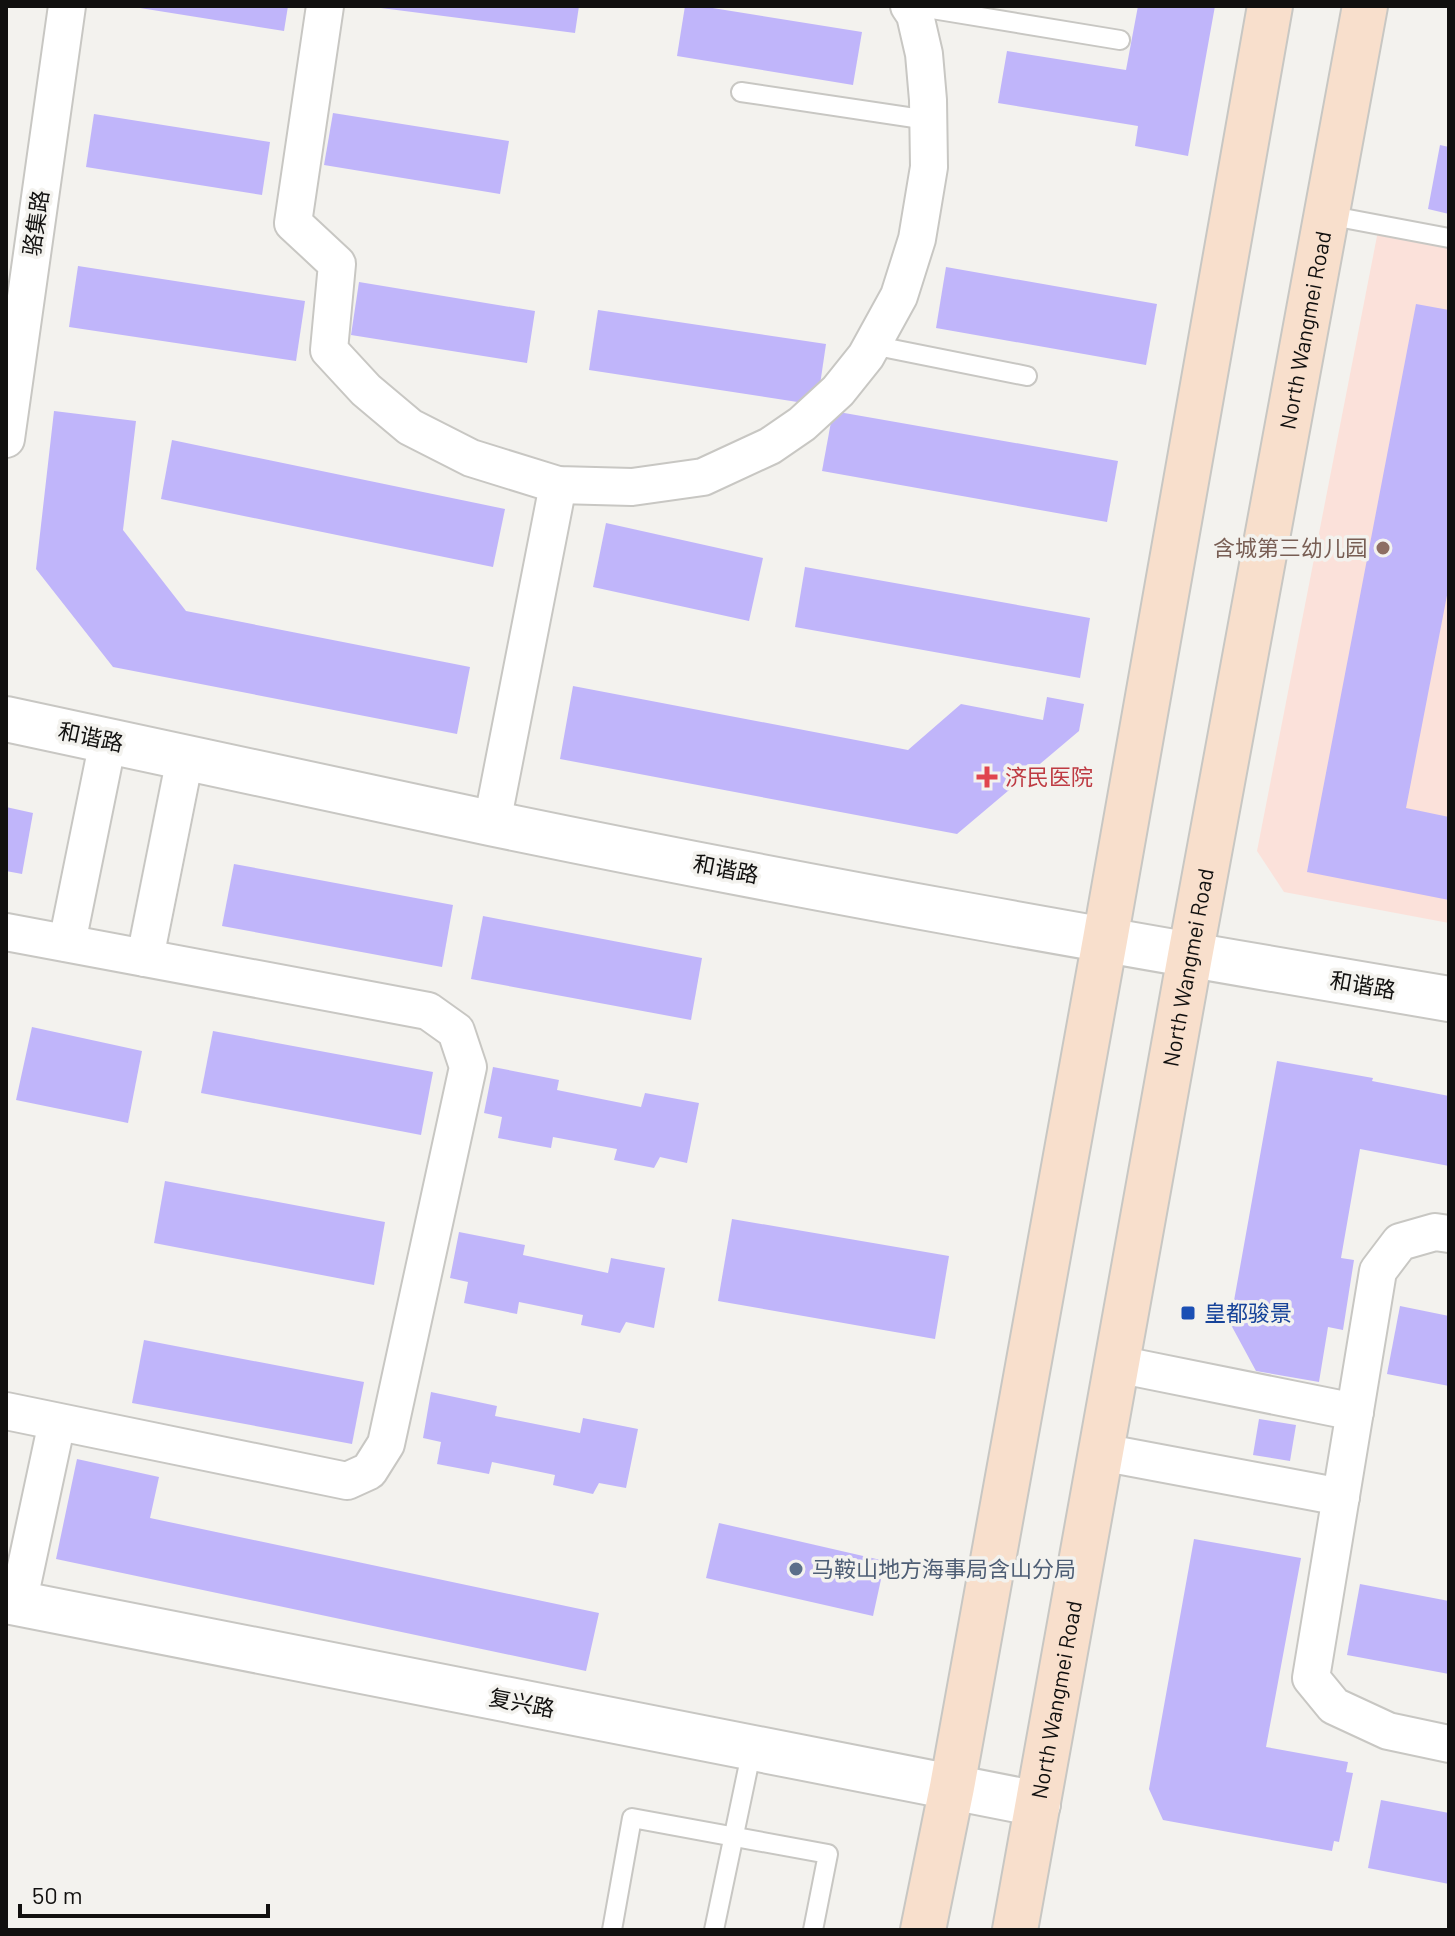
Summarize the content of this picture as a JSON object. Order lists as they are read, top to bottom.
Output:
{
  "streets": {
    "main road": ["North Wangmei Road"],
    "street": ["骆集路", "和谐路", "复兴路"]
  },
  "crossings": [
    ["North Wangmei Road", "和谐路"],
    ["North Wangmei Road", "复兴路"]
  ],
  "places": {
    "other": ["含城第三幼儿园", "马鞍山地方海事局含山分局"],
    "health": ["济民医院"],
    "transit": ["皇都骏景"]
  },
  "scale_bar": "50 m"
}
